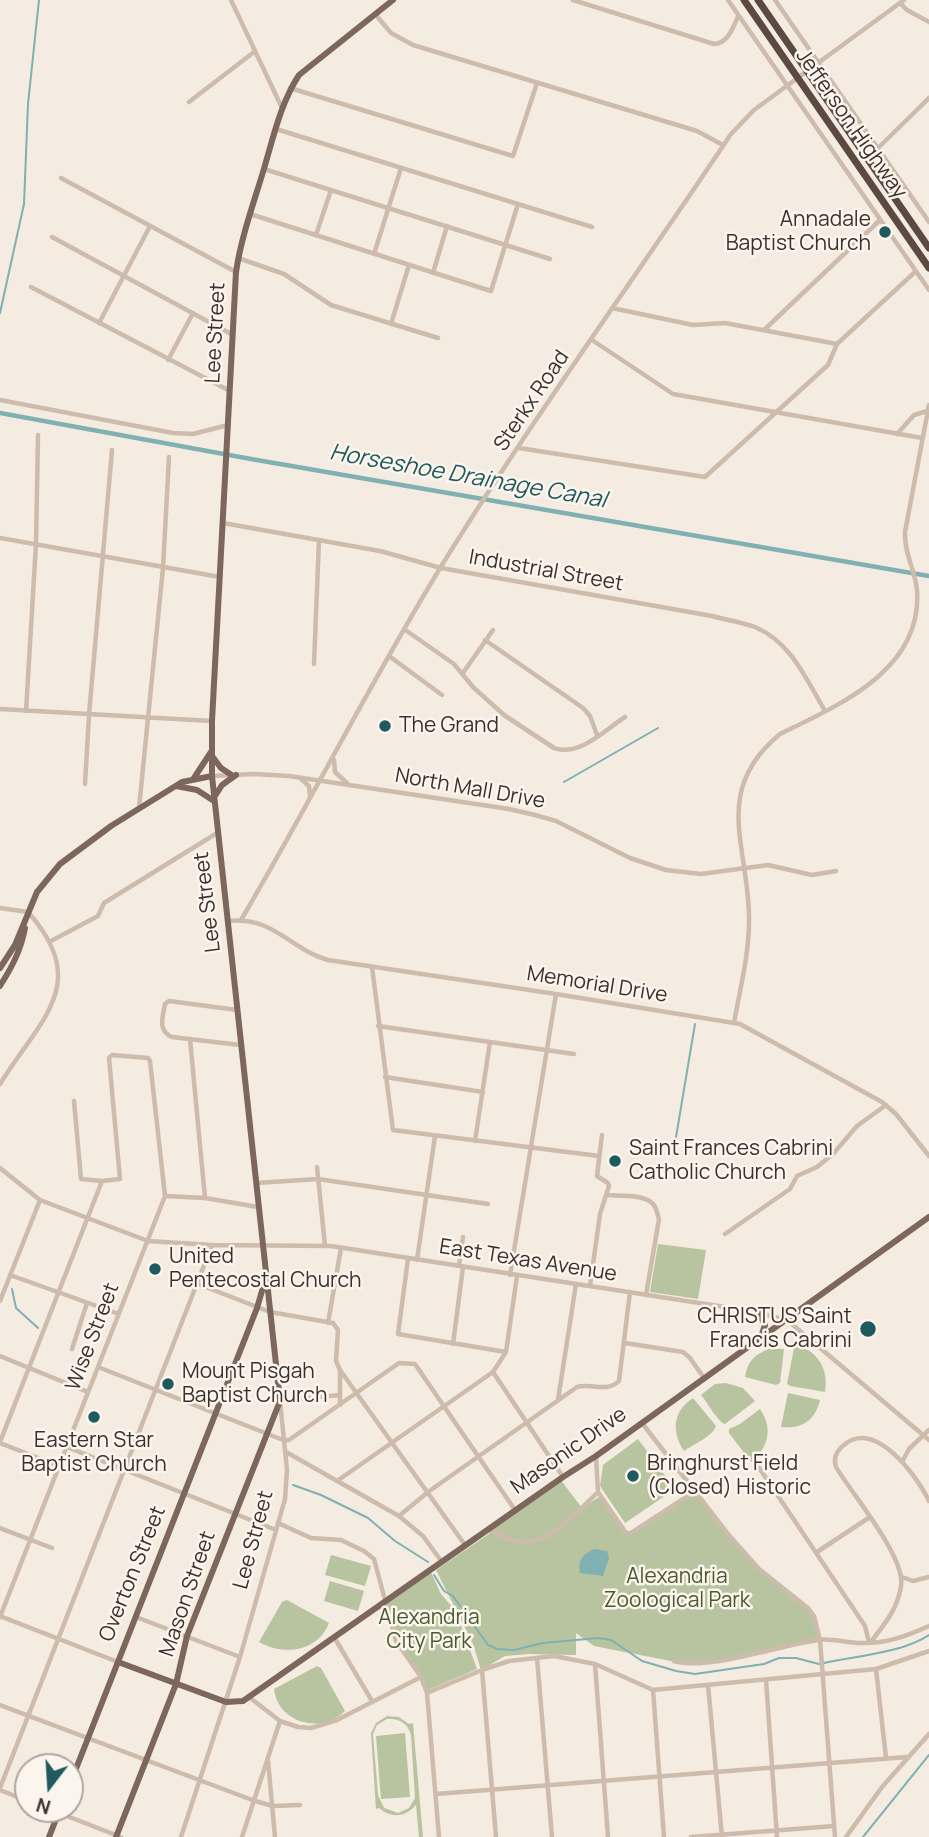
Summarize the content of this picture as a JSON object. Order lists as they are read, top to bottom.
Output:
{
  "streets": {
    "highway": ["Jefferson Highway"],
    "main road": [
      "Lee Street",
      "Masonic Drive",
      "Overton Street",
      "Mason Street"
    ],
    "street": [
      "Sterkx Road",
      "Industrial Street",
      "North Mall Drive",
      "Memorial Drive",
      "East Texas Avenue",
      "Wise Street"
    ]
  },
  "crossings": [
    ["Jefferson Highway", "Sterkx Road"],
    ["Lee Street", "Industrial Street"],
    ["Lee Street", "North Mall Drive"],
    ["Lee Street", "Memorial Drive"],
    ["Lee Street", "East Texas Avenue"],
    ["Lee Street", "Masonic Drive"],
    ["Lee Street", "Overton Street"],
    ["Lee Street", "Mason Street"],
    ["Sterkx Road", "Industrial Street"],
    ["Sterkx Road", "North Mall Drive"],
    ["Sterkx Road", "Memorial Drive"],
    ["East Texas Avenue", "Wise Street"],
    ["East Texas Avenue", "Masonic Drive"]
  ],
  "water": ["Horseshoe Drainage Canal"],
  "parks": ["Alexandria Zoological Park", "Alexandria City Park"],
  "places": [
    "Annadale Baptist Church",
    "The Grand",
    "Saint Frances Cabrini Catholic Church",
    "United Pentecostal Church",
    "CHRISTUS Saint Francis Cabrini",
    "Mount Pisgah Baptist Church",
    "Eastern Star Baptist Church",
    "Bringhurst Field (Closed) Historic"
  ],
  "north": "bottom"
}
